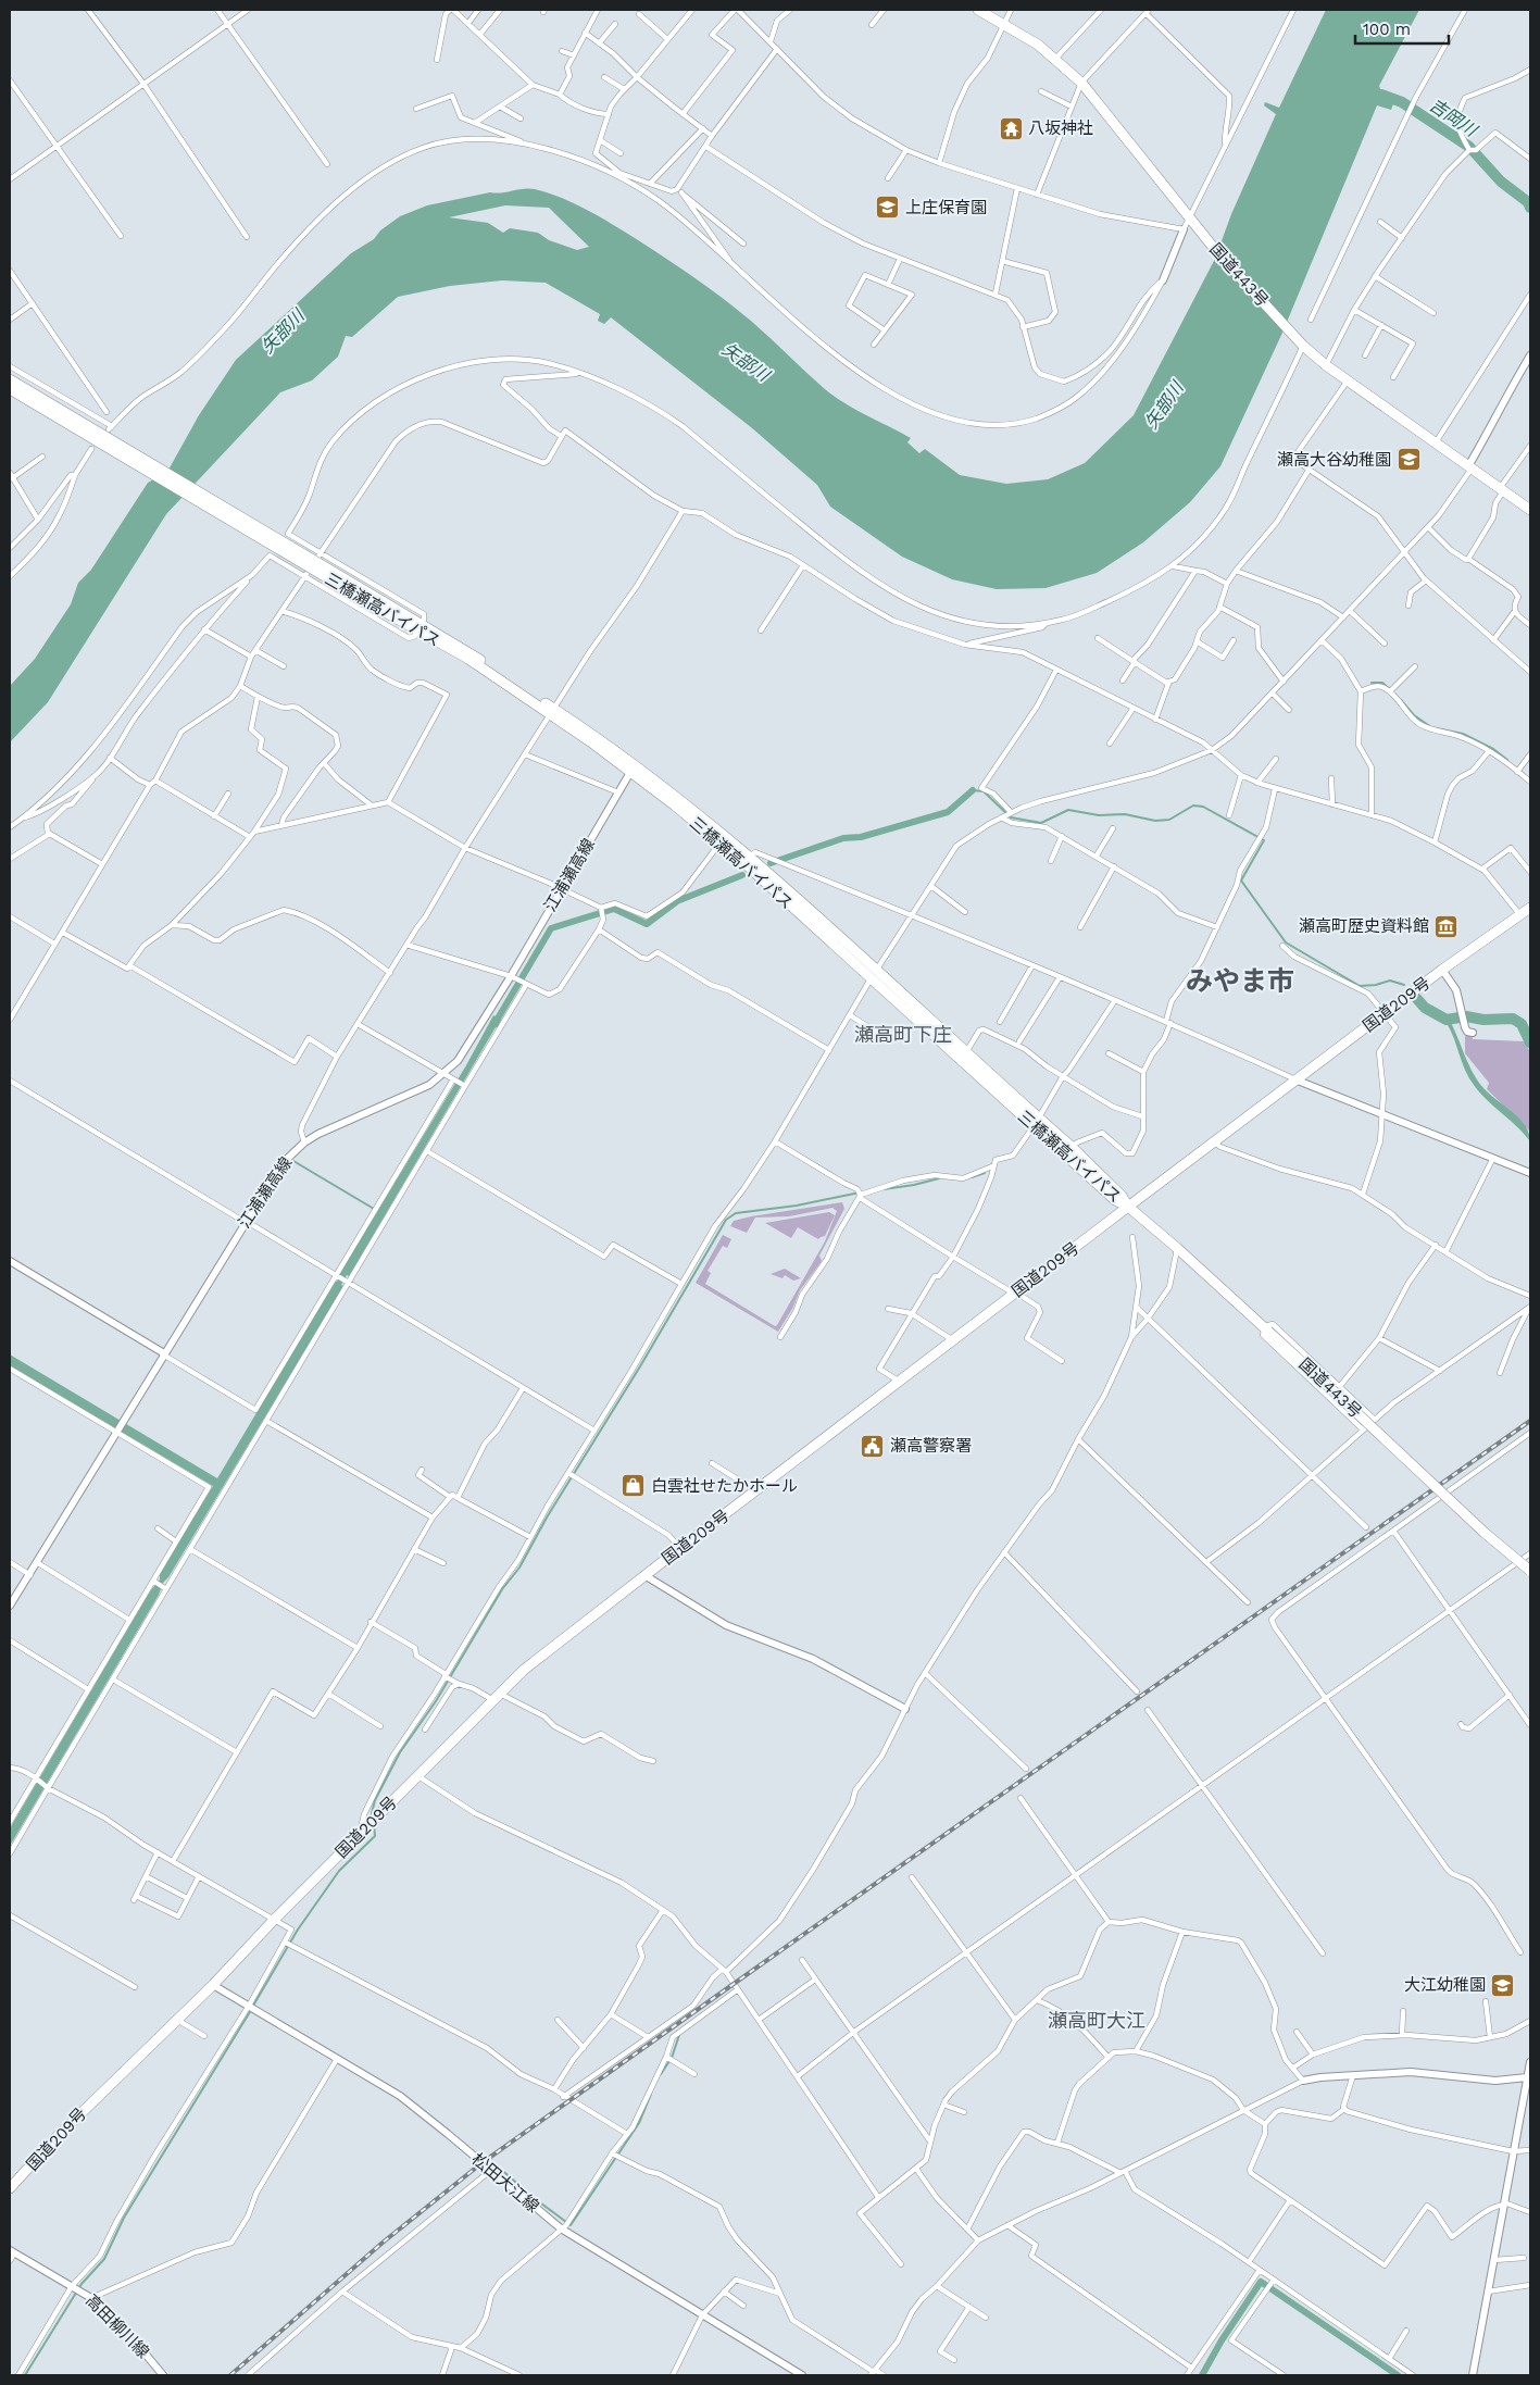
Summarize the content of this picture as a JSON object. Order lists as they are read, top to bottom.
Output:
{
  "streets": {
    "highway": ["国道443号", "三橋瀬高バイパス", "国道209号"],
    "main road": ["江浦瀬高線", "松田大江線", "高田柳川線"]
  },
  "crossings": [
    ["国道443号", "三橋瀬高バイパス"],
    ["国道443号", "国道209号"],
    ["三橋瀬高バイパス", "江浦瀬高線"],
    ["三橋瀬高バイパス", "国道209号"],
    ["国道209号", "松田大江線"]
  ],
  "districts": ["みやま市", "瀬高町下庄", "瀬高町大江"],
  "water": ["吉岡川", "矢部川"],
  "places": {
    "temple": ["八坂神社"],
    "school or university": ["上庄保育園", "瀬高大谷幼稚園", "大江幼稚園"],
    "museum": ["瀬高町歴史資料館"],
    "public building": ["瀬高警察署"],
    "shop": ["白雲社せたかホール"]
  },
  "scale_bar": "100 m"
}
